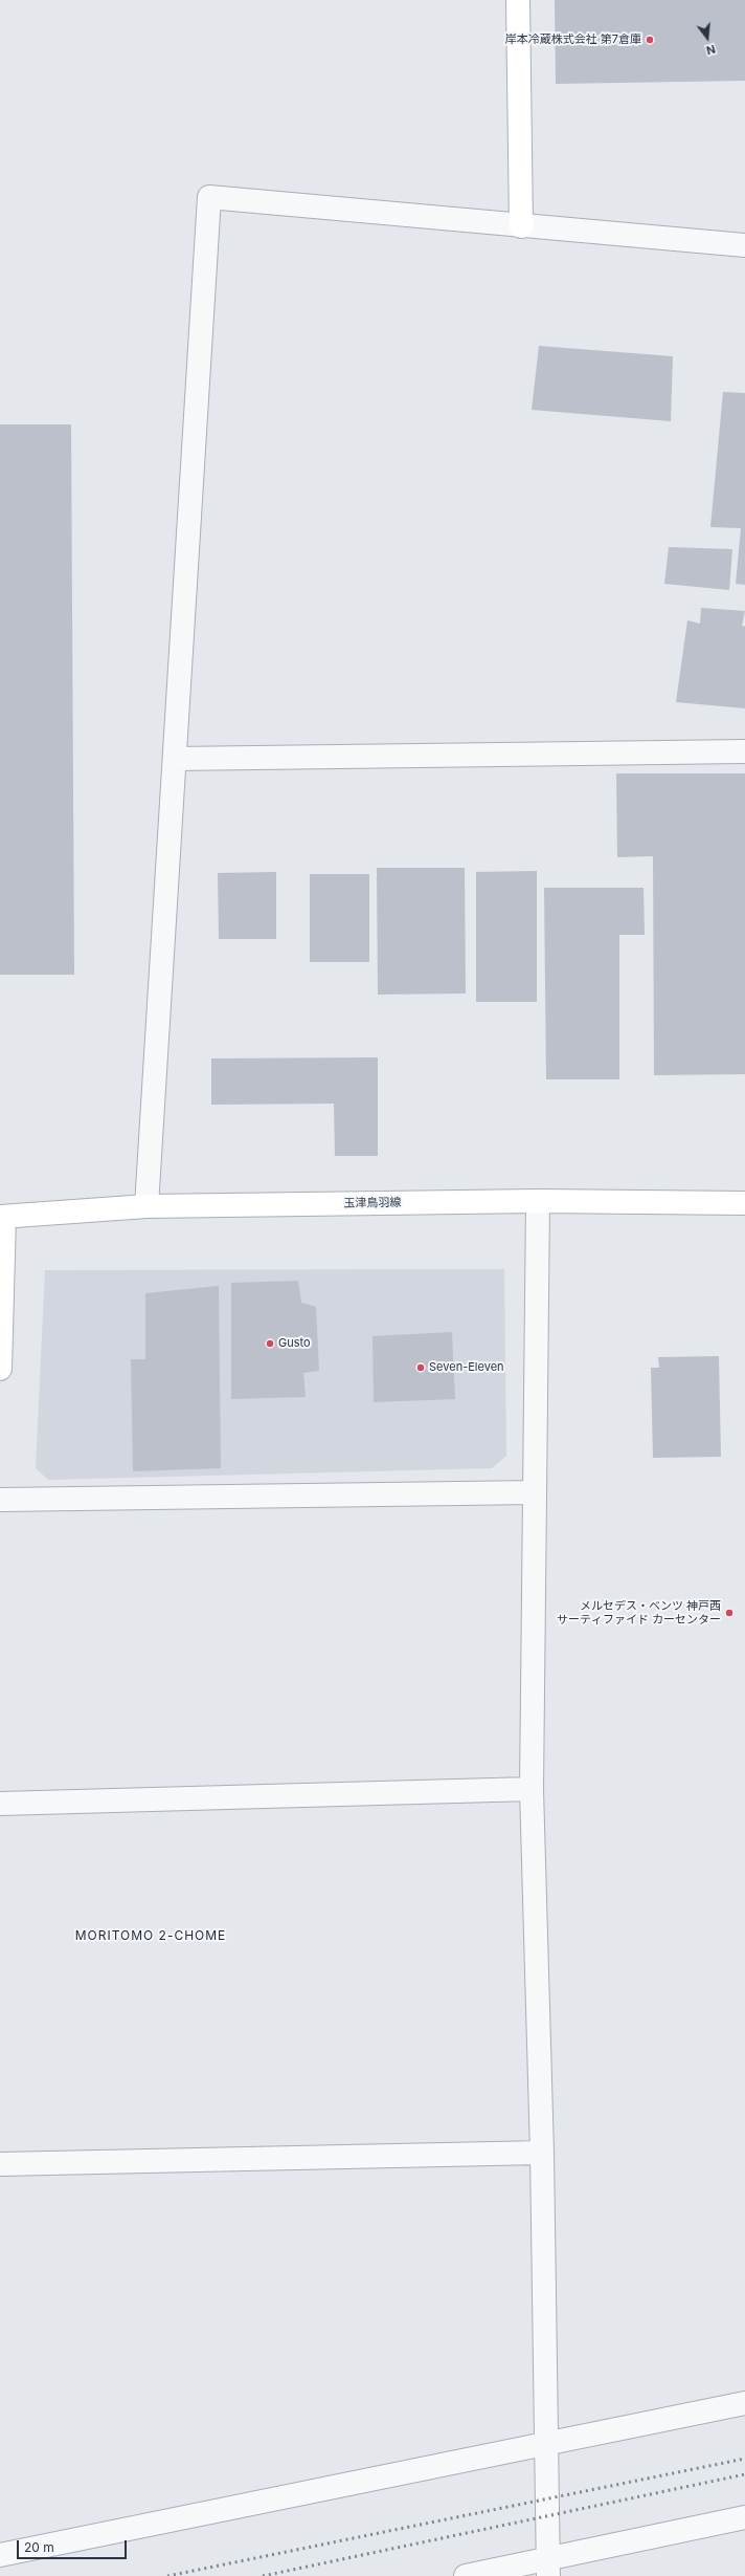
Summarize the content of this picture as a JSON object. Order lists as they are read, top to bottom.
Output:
{
  "streets": {
    "street": ["玉津鳥羽線"]
  },
  "districts": ["MORITOMO 2-CHOME"],
  "places": [
    "岸本冷蔵株式会社 第7倉庫",
    "Gusto",
    "Seven-Eleven",
    "メルセデス・ベンツ 神戸西 サーティファイド カーセンター"
  ],
  "scale_bar": "20 m",
  "north": "bottom"
}
